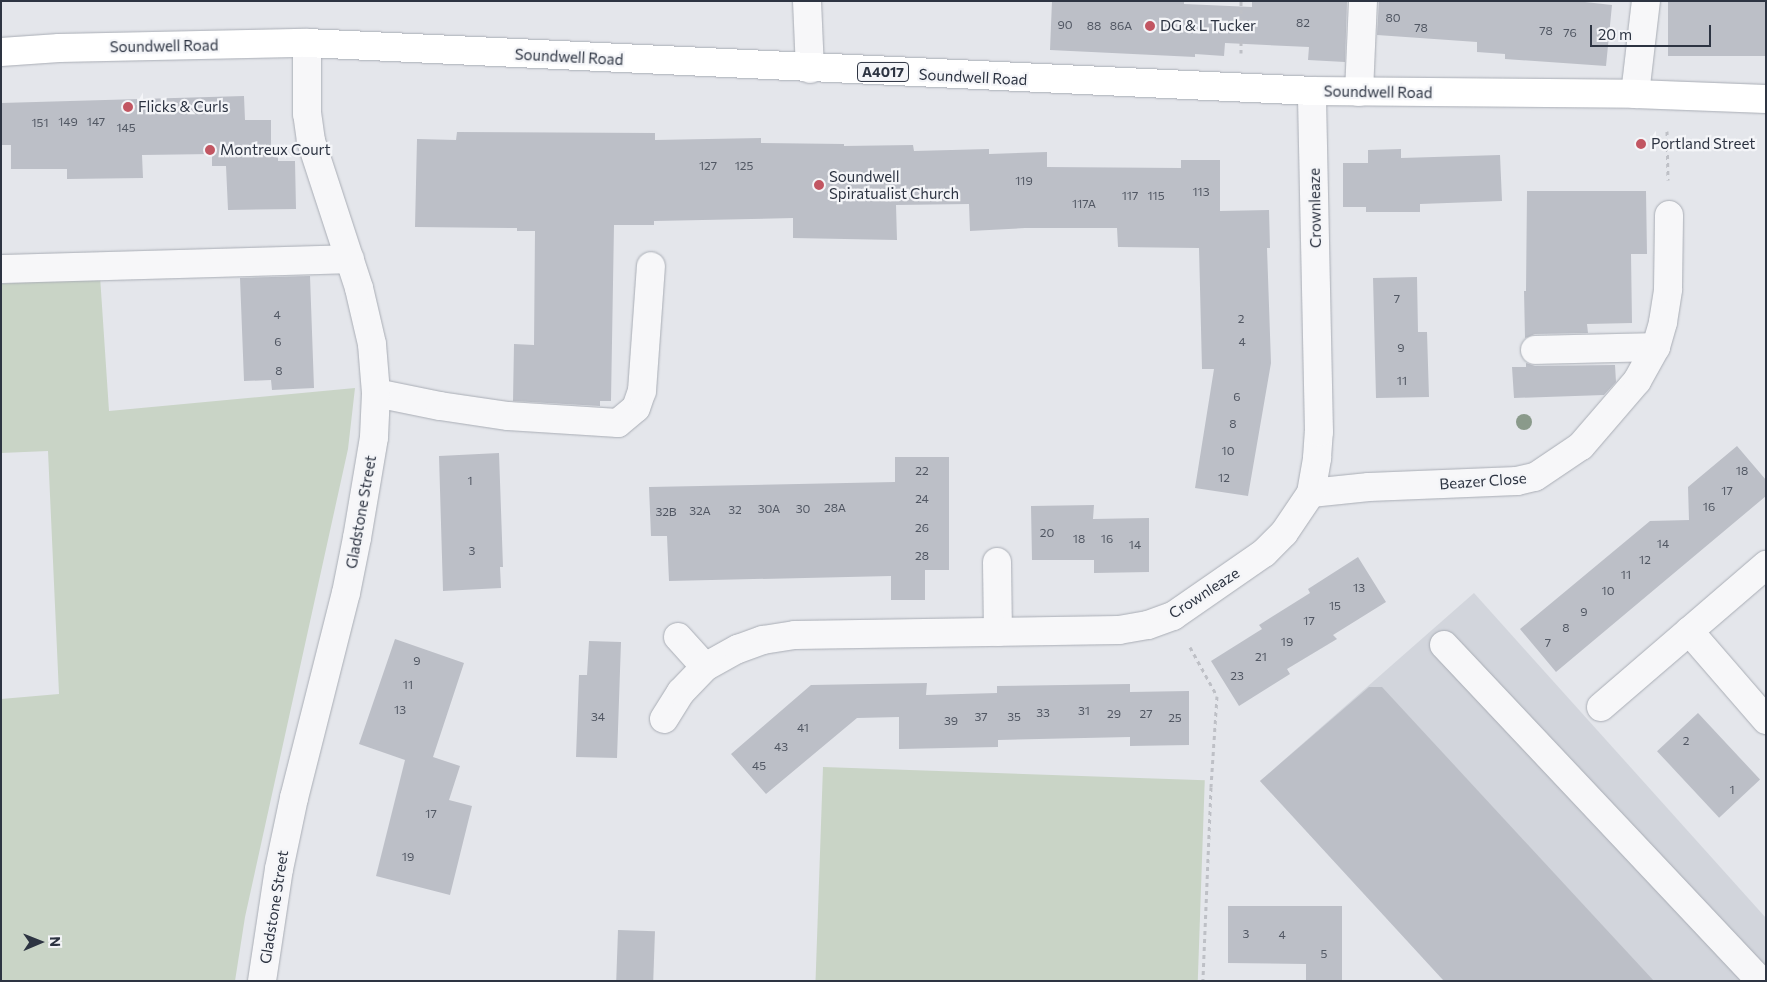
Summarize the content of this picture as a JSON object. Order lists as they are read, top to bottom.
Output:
{
  "streets": {
    "main road": ["Soundwell Road", "A4017"],
    "street": ["Crownleaze", "Beazer Close", "Gladstone Street"]
  },
  "crossings": [
    ["Soundwell Road", "Crownleaze"],
    ["Soundwell Road", "Gladstone Street"],
    ["Crownleaze", "Beazer Close"]
  ],
  "places": [
    "DG & L Tucker",
    "Flicks & Curls",
    "Portland Street",
    "Montreux Court",
    "Soundwell Spiratualist Church"
  ],
  "house_numbers": [
    "80",
    "82",
    "90",
    "88",
    "86A",
    "78",
    "78",
    "76",
    "149",
    "147",
    "151",
    "145",
    "127",
    "125",
    "119",
    "113",
    "117",
    "115",
    "117A",
    "7",
    "4",
    "2",
    "6",
    "4",
    "9",
    "8",
    "11",
    "6",
    "8",
    "10",
    "22",
    "18",
    "12",
    "1",
    "17",
    "24",
    "16",
    "28A",
    "30A",
    "30",
    "32",
    "32A",
    "32B",
    "26",
    "20",
    "18",
    "16",
    "14",
    "14",
    "3",
    "28",
    "12",
    "11",
    "13",
    "10",
    "15",
    "9",
    "17",
    "8",
    "19",
    "7",
    "21",
    "9",
    "23",
    "11",
    "13",
    "31",
    "33",
    "29",
    "27",
    "34",
    "37",
    "35",
    "25",
    "39",
    "41",
    "2",
    "43",
    "45",
    "1",
    "17",
    "19",
    "3",
    "4",
    "5"
  ],
  "scale_bar": "20 m",
  "north": "right"
}
